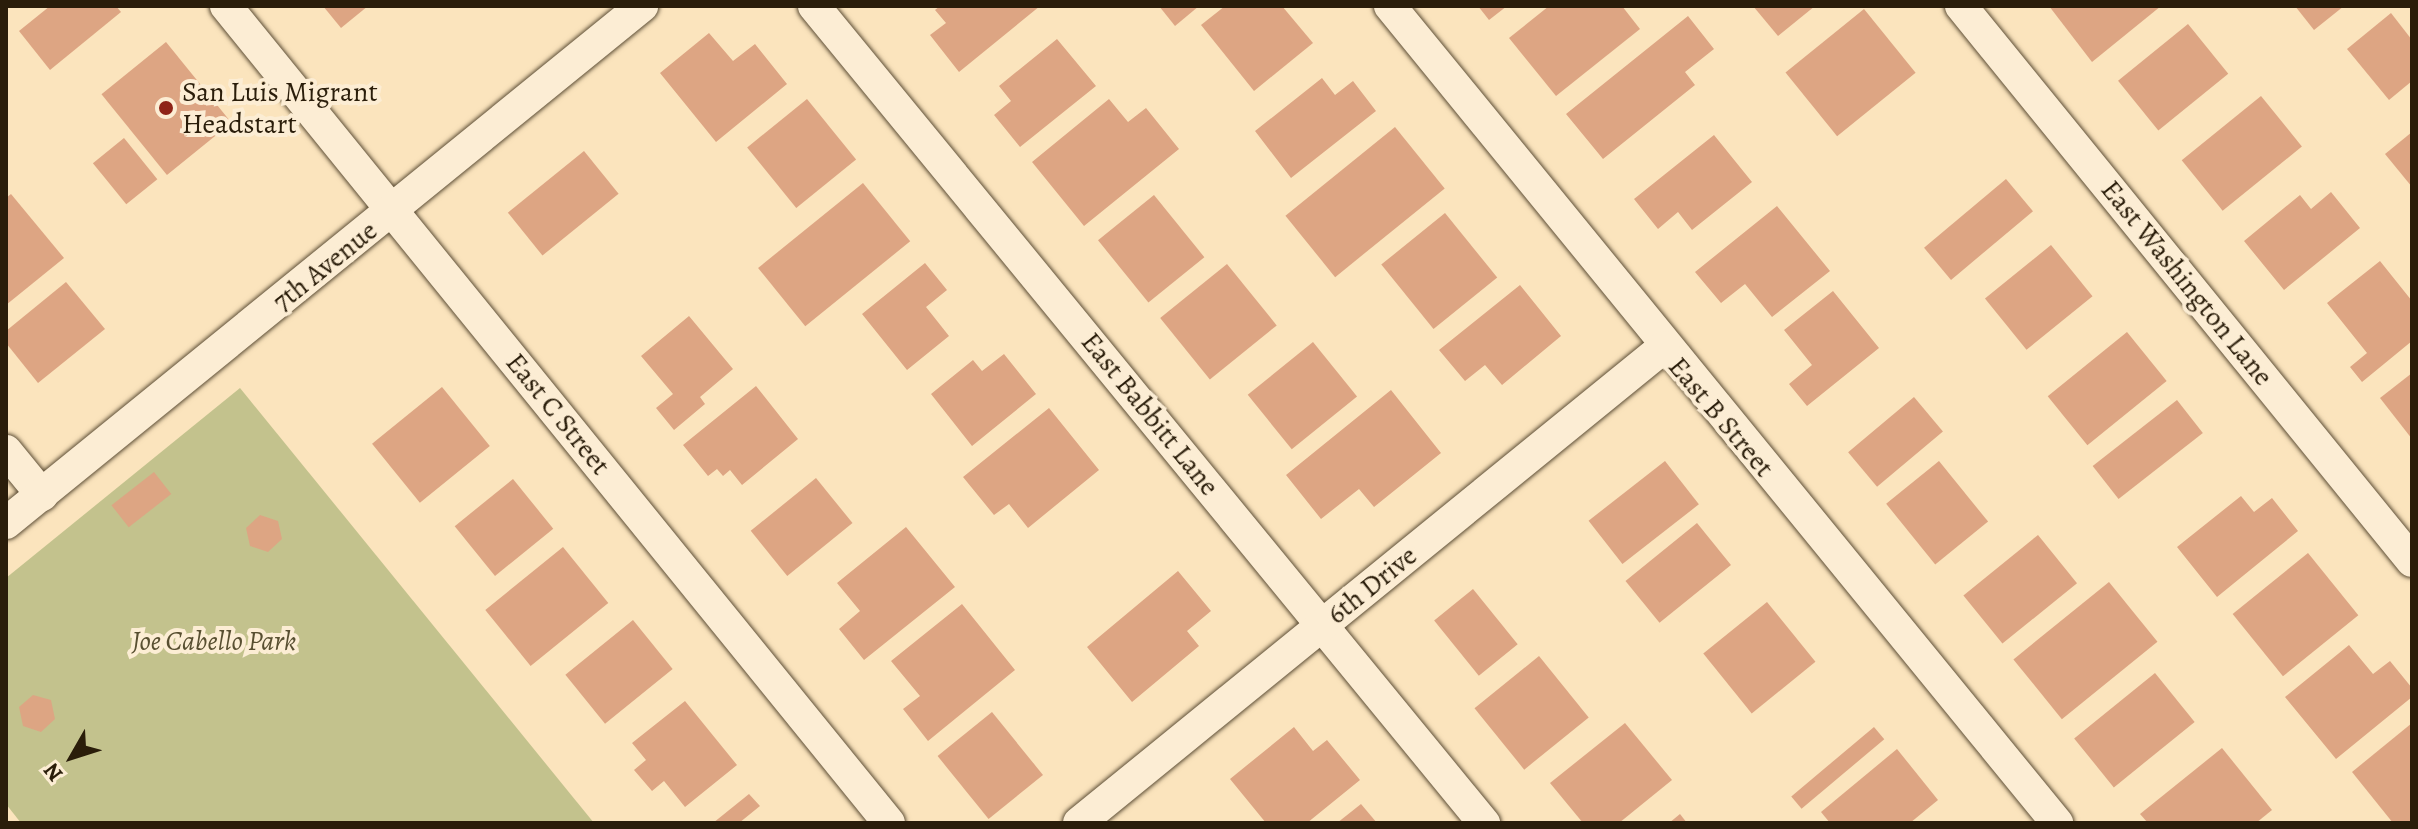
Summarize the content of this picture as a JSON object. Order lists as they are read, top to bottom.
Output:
{
  "streets": {
    "street": [
      "7th Avenue",
      "East Washington Lane",
      "East C Street",
      "East Babbitt Lane",
      "East B Street",
      "6th Drive"
    ]
  },
  "crossings": [
    ["7th Avenue", "East C Street"],
    ["East Babbitt Lane", "6th Drive"],
    ["East B Street", "6th Drive"]
  ],
  "parks": ["Joe Cabello Park"],
  "places": ["San Luis Migrant Headstart"],
  "north": "bottom left"
}
